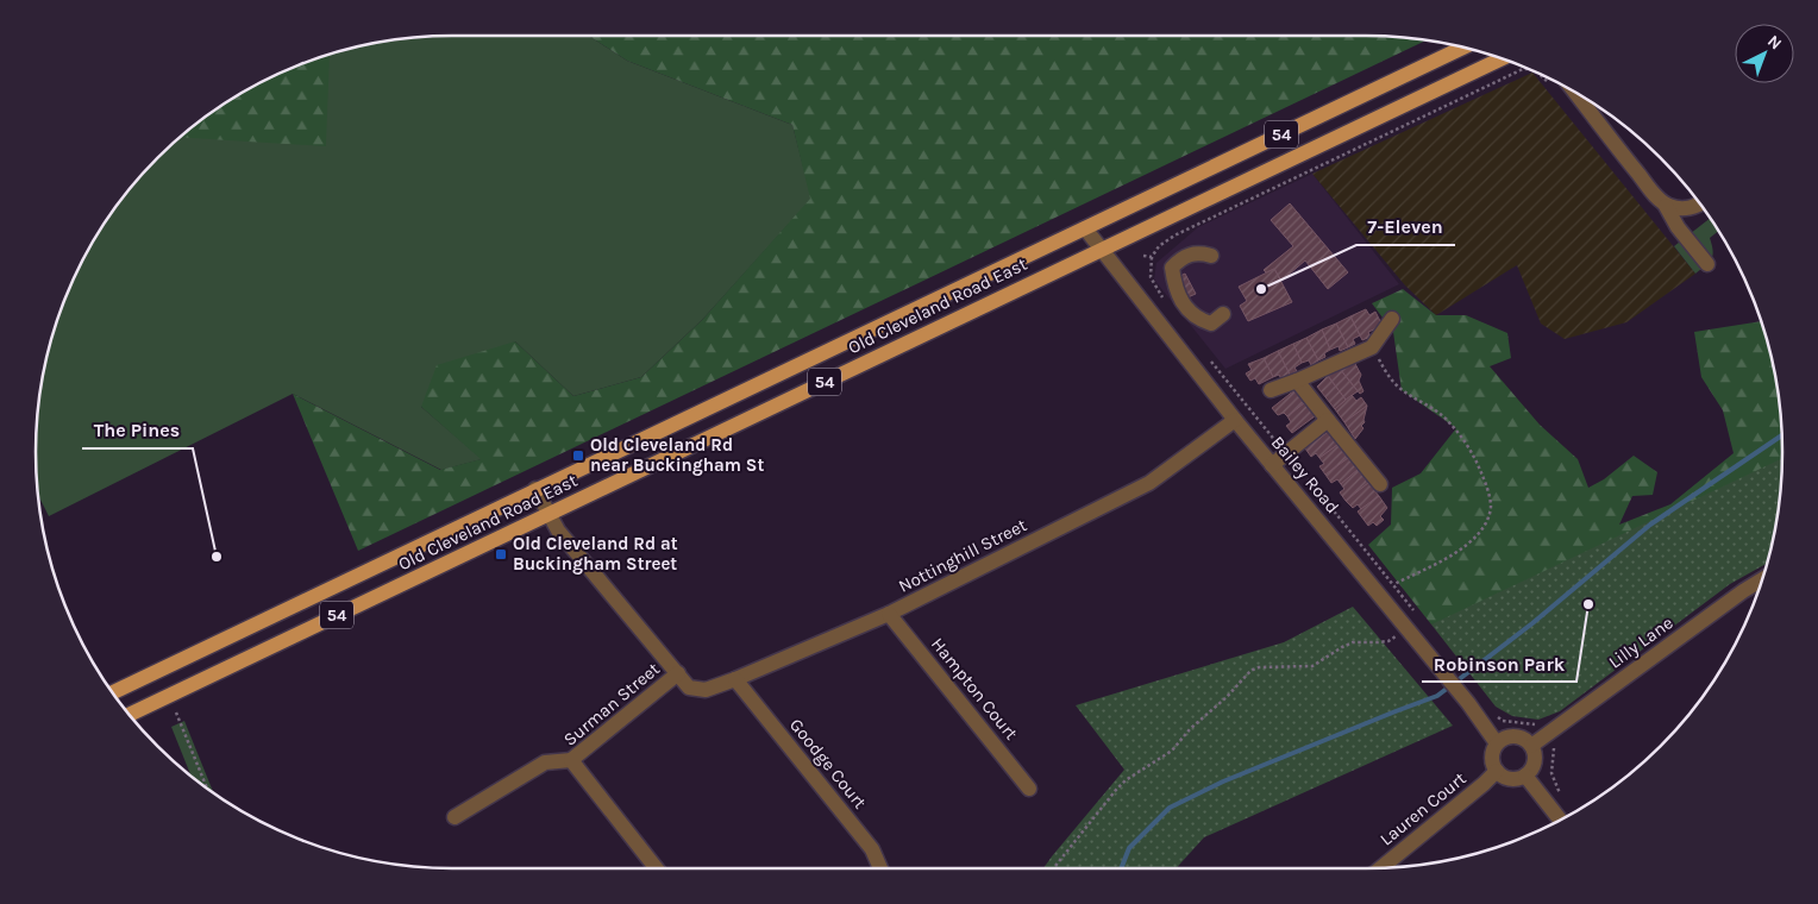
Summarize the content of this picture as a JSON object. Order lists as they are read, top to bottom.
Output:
{
  "streets": {
    "main road": ["54", "Old Cleveland Road East"],
    "street": [
      "Bailey Road",
      "Nottinghill Street",
      "Lilly Lane",
      "Hampton Court",
      "Surman Street",
      "Goodge Court",
      "Lauren Court"
    ]
  },
  "crossings": [
    ["Old Cleveland Road East", "Bailey Road"],
    ["Bailey Road", "Nottinghill Street"],
    ["Bailey Road", "Lilly Lane"],
    ["Bailey Road", "Lauren Court"],
    ["Nottinghill Street", "Hampton Court"],
    ["Nottinghill Street", "Surman Street"],
    ["Nottinghill Street", "Goodge Court"],
    ["Lilly Lane", "Lauren Court"]
  ],
  "places": {
    "other": ["7-Eleven", "The Pines", "Robinson Park"],
    "transit": ["Old Cleveland Rd near Buckingham St", "Old Cleveland Rd at Buckingham Street"]
  },
  "north": "top right"
}
